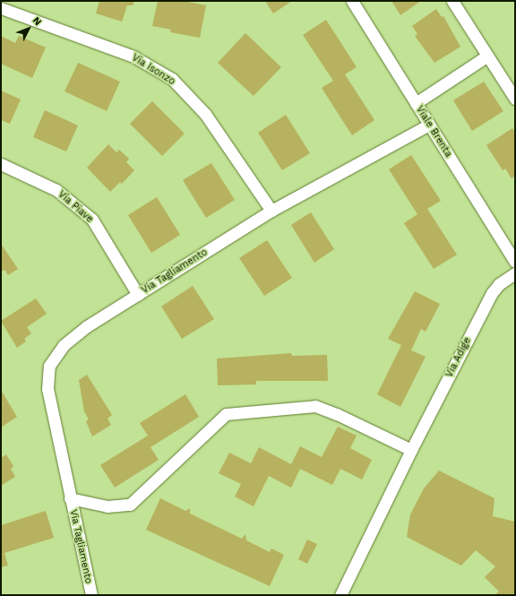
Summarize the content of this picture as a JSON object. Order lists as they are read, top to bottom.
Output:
{
  "streets": {
    "street": [
      "Via Isonzo",
      "Viale Brenta",
      "Via Piave",
      "Via Tagliamento",
      "Via Adige"
    ]
  },
  "crossings": [
    ["Via Isonzo", "Via Tagliamento"],
    ["Viale Brenta", "Via Tagliamento"],
    ["Via Piave", "Via Tagliamento"],
    ["Via Tagliamento", "Via Adige"]
  ],
  "north": "top right"
}
